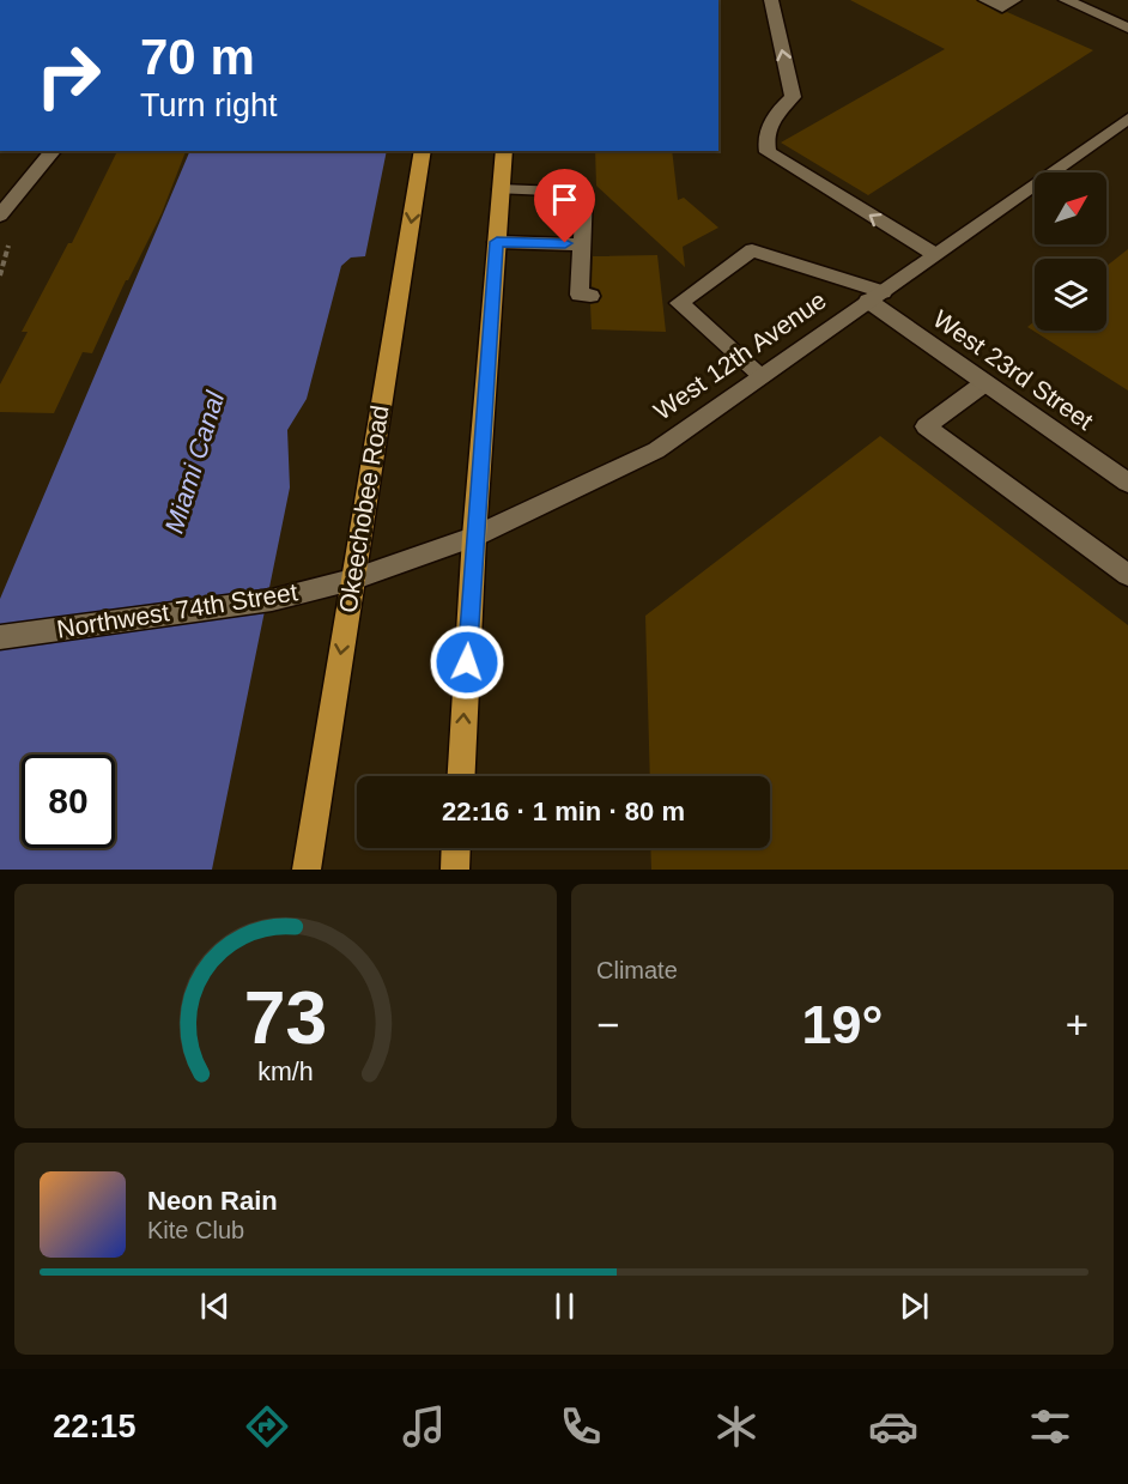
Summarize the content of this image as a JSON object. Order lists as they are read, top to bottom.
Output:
{
  "streets": {
    "highway": ["Okeechobee Road"],
    "main road": ["West 12th Avenue", "West 23rd Street", "Northwest 74th Street"]
  },
  "crossings": [
    ["West 12th Avenue", "West 23rd Street"],
    ["West 12th Avenue", "Okeechobee Road"],
    ["West 12th Avenue", "Northwest 74th Street"],
    ["Okeechobee Road", "Northwest 74th Street"]
  ],
  "water": ["Miami Canal"],
  "north": "top right",
  "page": {
    "turn": ["70 m", "Turn right"],
    "limit": "80",
    "trip": "22:16 · 1 min · 80 m",
    "tile": "Climate",
    "heat": ["−", "19°", "+"],
    "song": ["Neon Rain", "Kite Club"],
    "tabs": "22:15",
    "gauge": ["73", "km/h"]
  }
}
